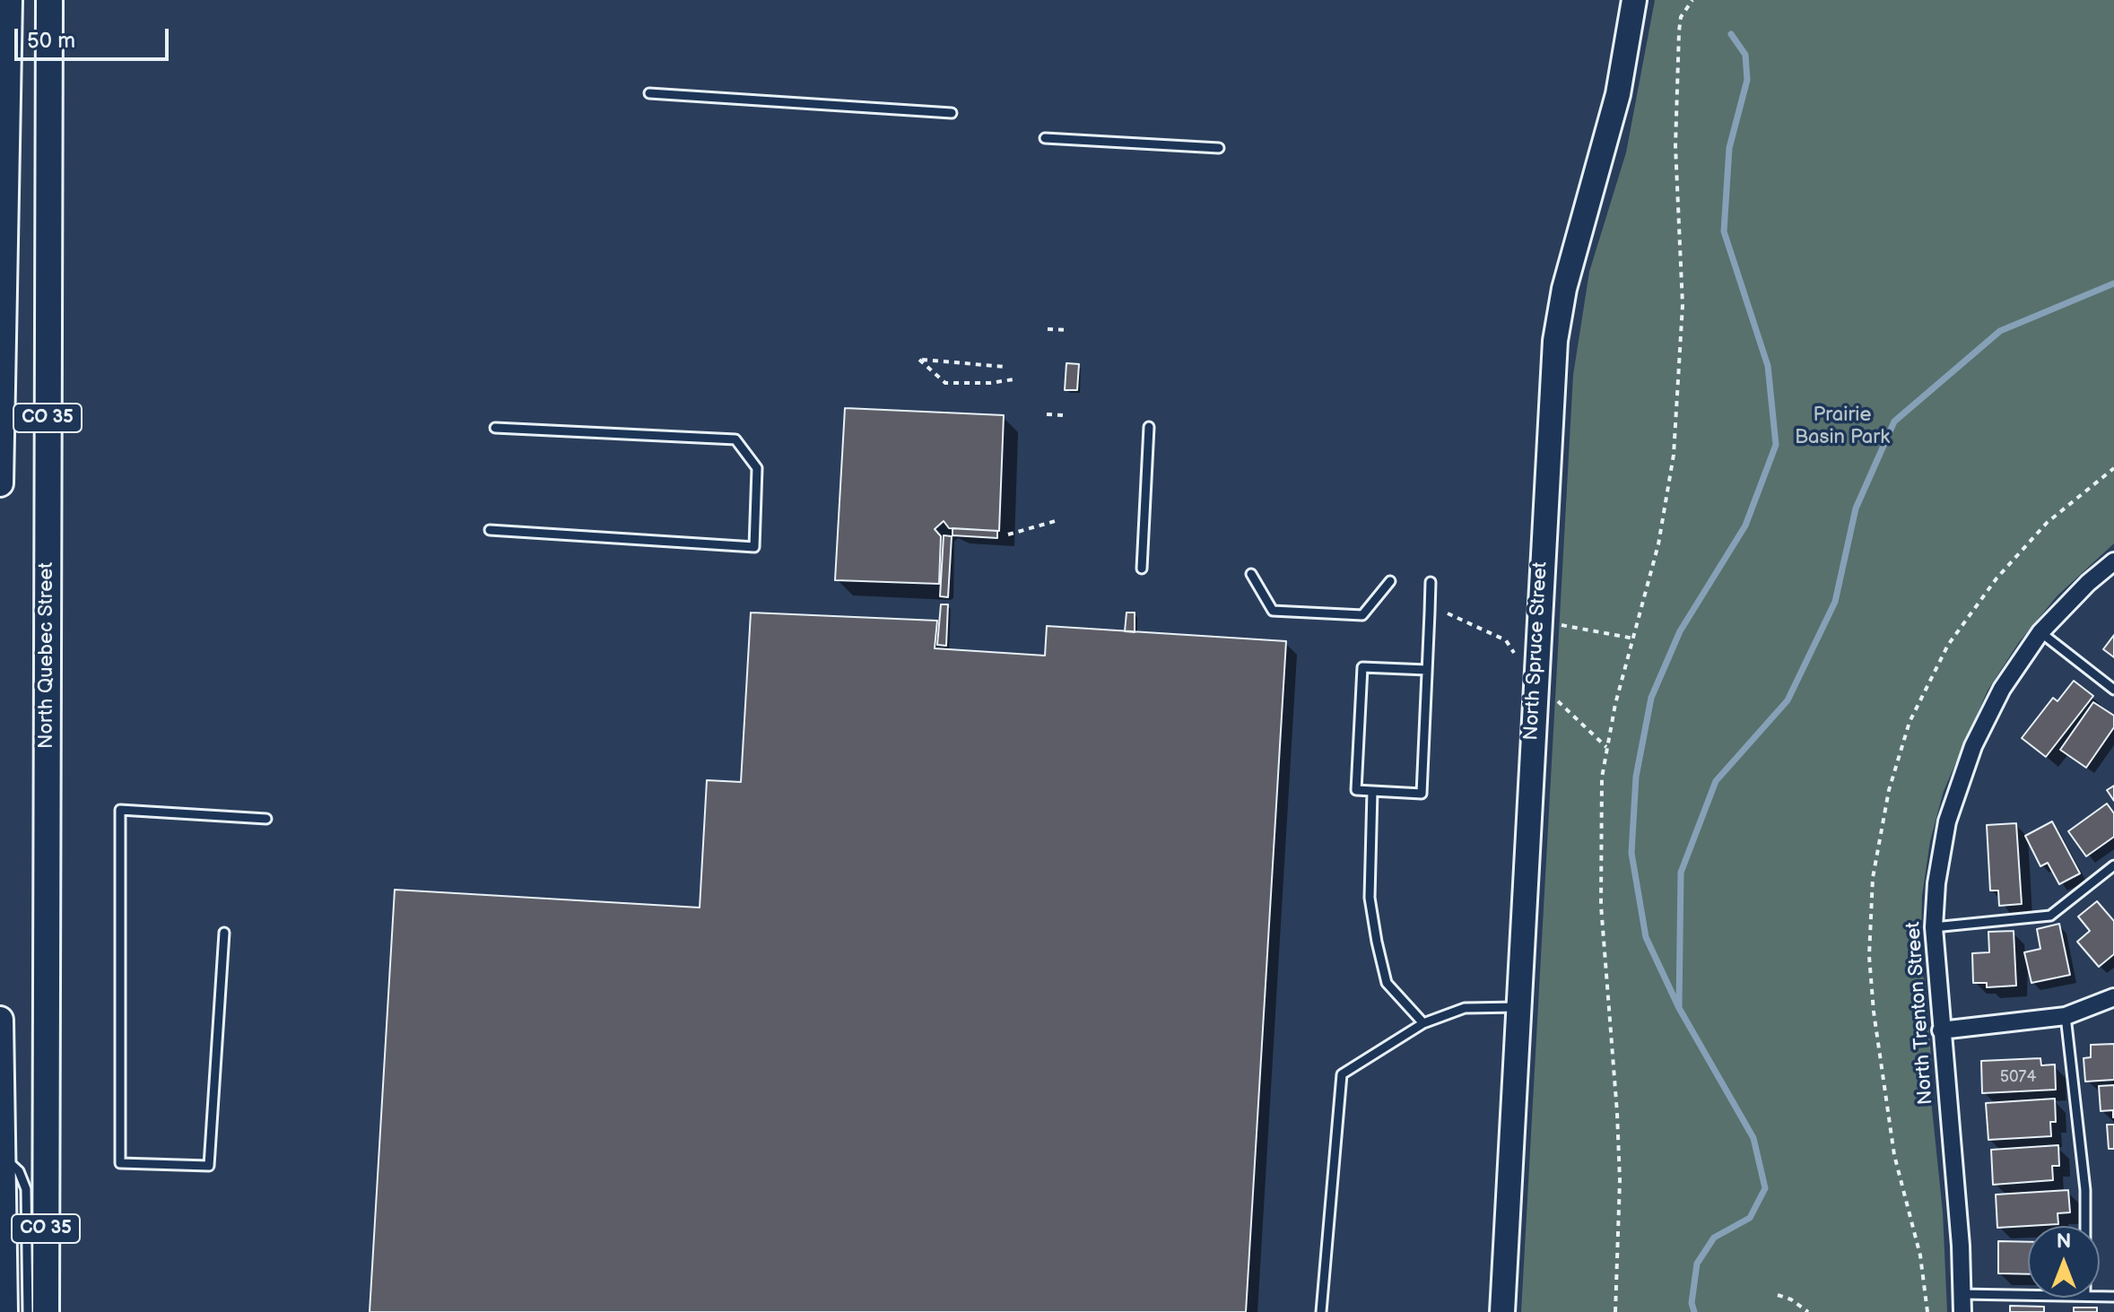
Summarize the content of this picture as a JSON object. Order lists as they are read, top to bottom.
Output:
{
  "streets": {
    "main road": ["CO 35", "North Quebec Street"],
    "street": ["North Spruce Street", "North Trenton Street"]
  },
  "parks": ["Prairie Basin Park"],
  "house_numbers": ["5074"],
  "scale_bar": "50 m",
  "north": "top"
}
